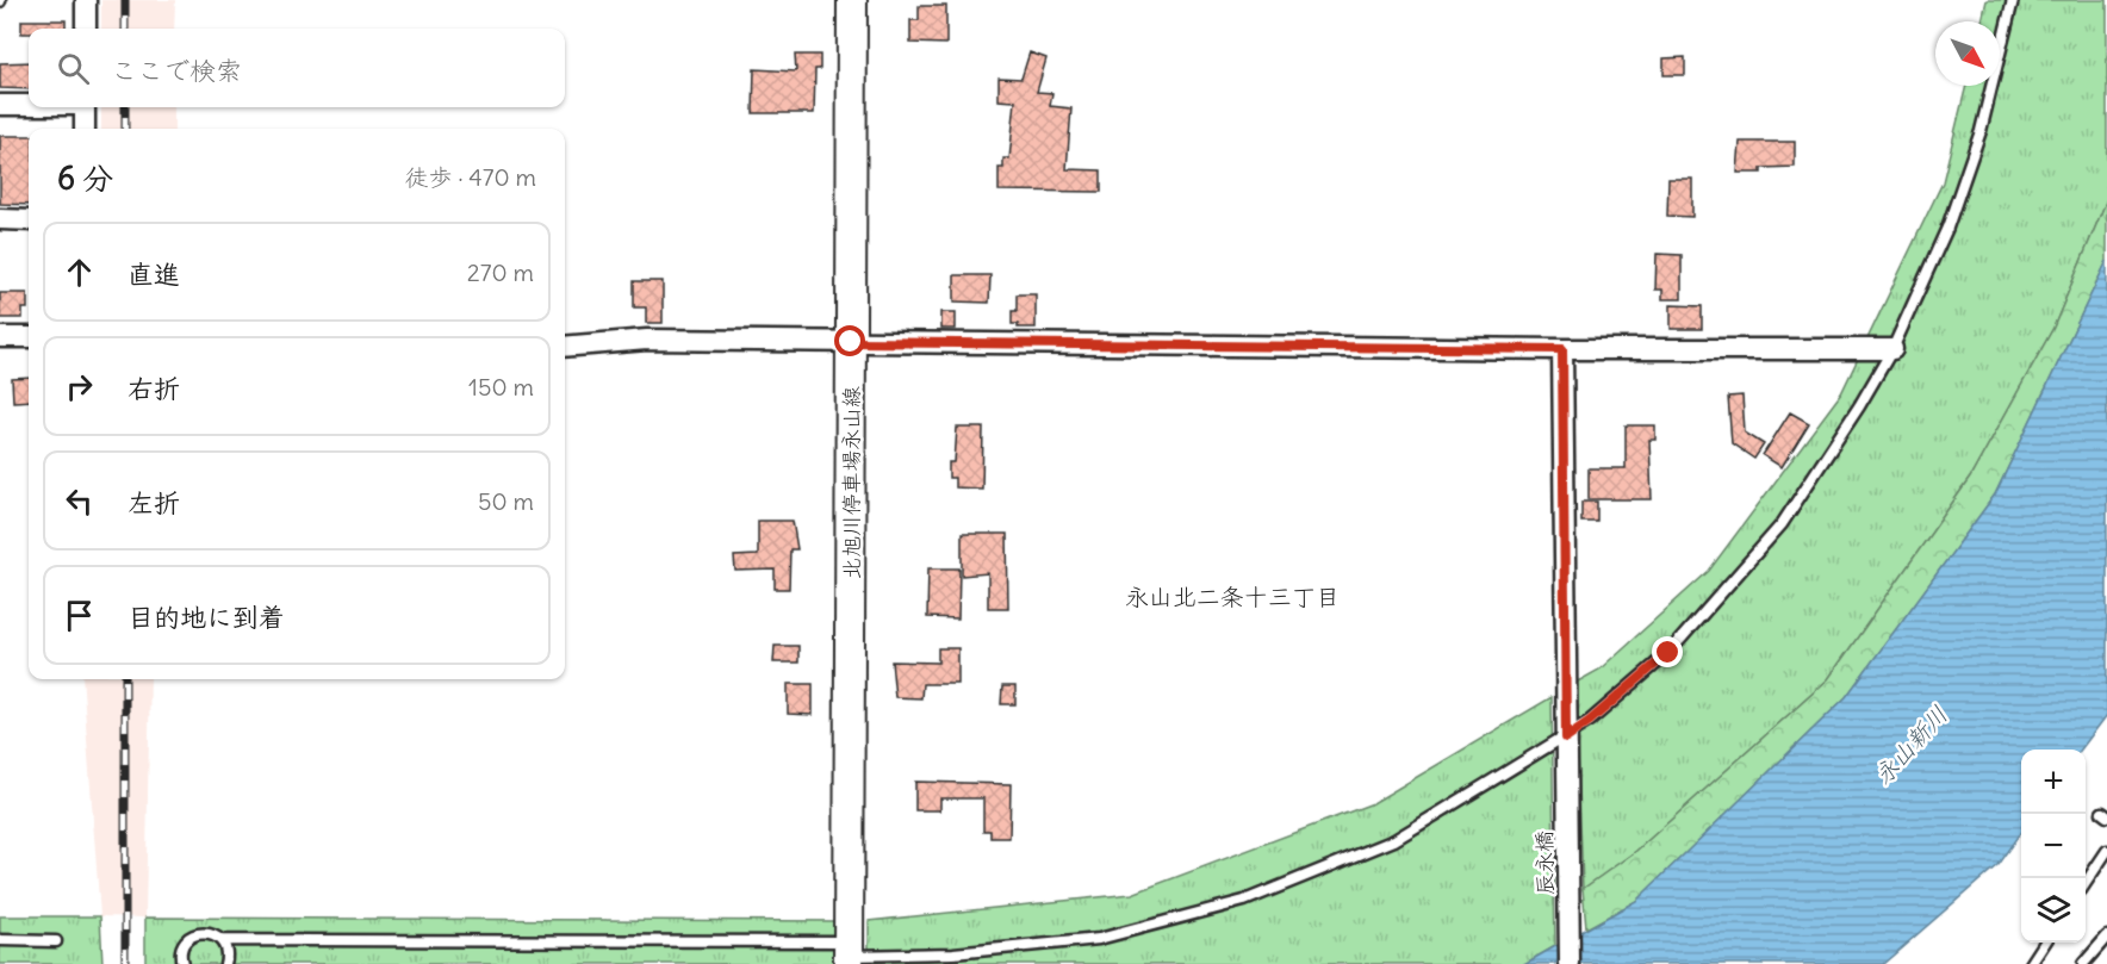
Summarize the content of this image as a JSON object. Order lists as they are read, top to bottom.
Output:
{
  "streets": {
    "main road": ["北旭川停車場永山線"],
    "street": ["辰永橋"]
  },
  "districts": ["永山北二条十三丁目"],
  "water": ["永山新川"],
  "north": "bottom right",
  "page": {
    "search": "ここで検索",
    "heading": ["6 分", "徒歩 · 470 m"],
    "list": [
      ["直進", "270 m"],
      ["右折", "150 m"],
      ["左折", "50 m"],
      "目的地に到着"
    ],
    "map_buttons": ["+", "−"]
  }
}
